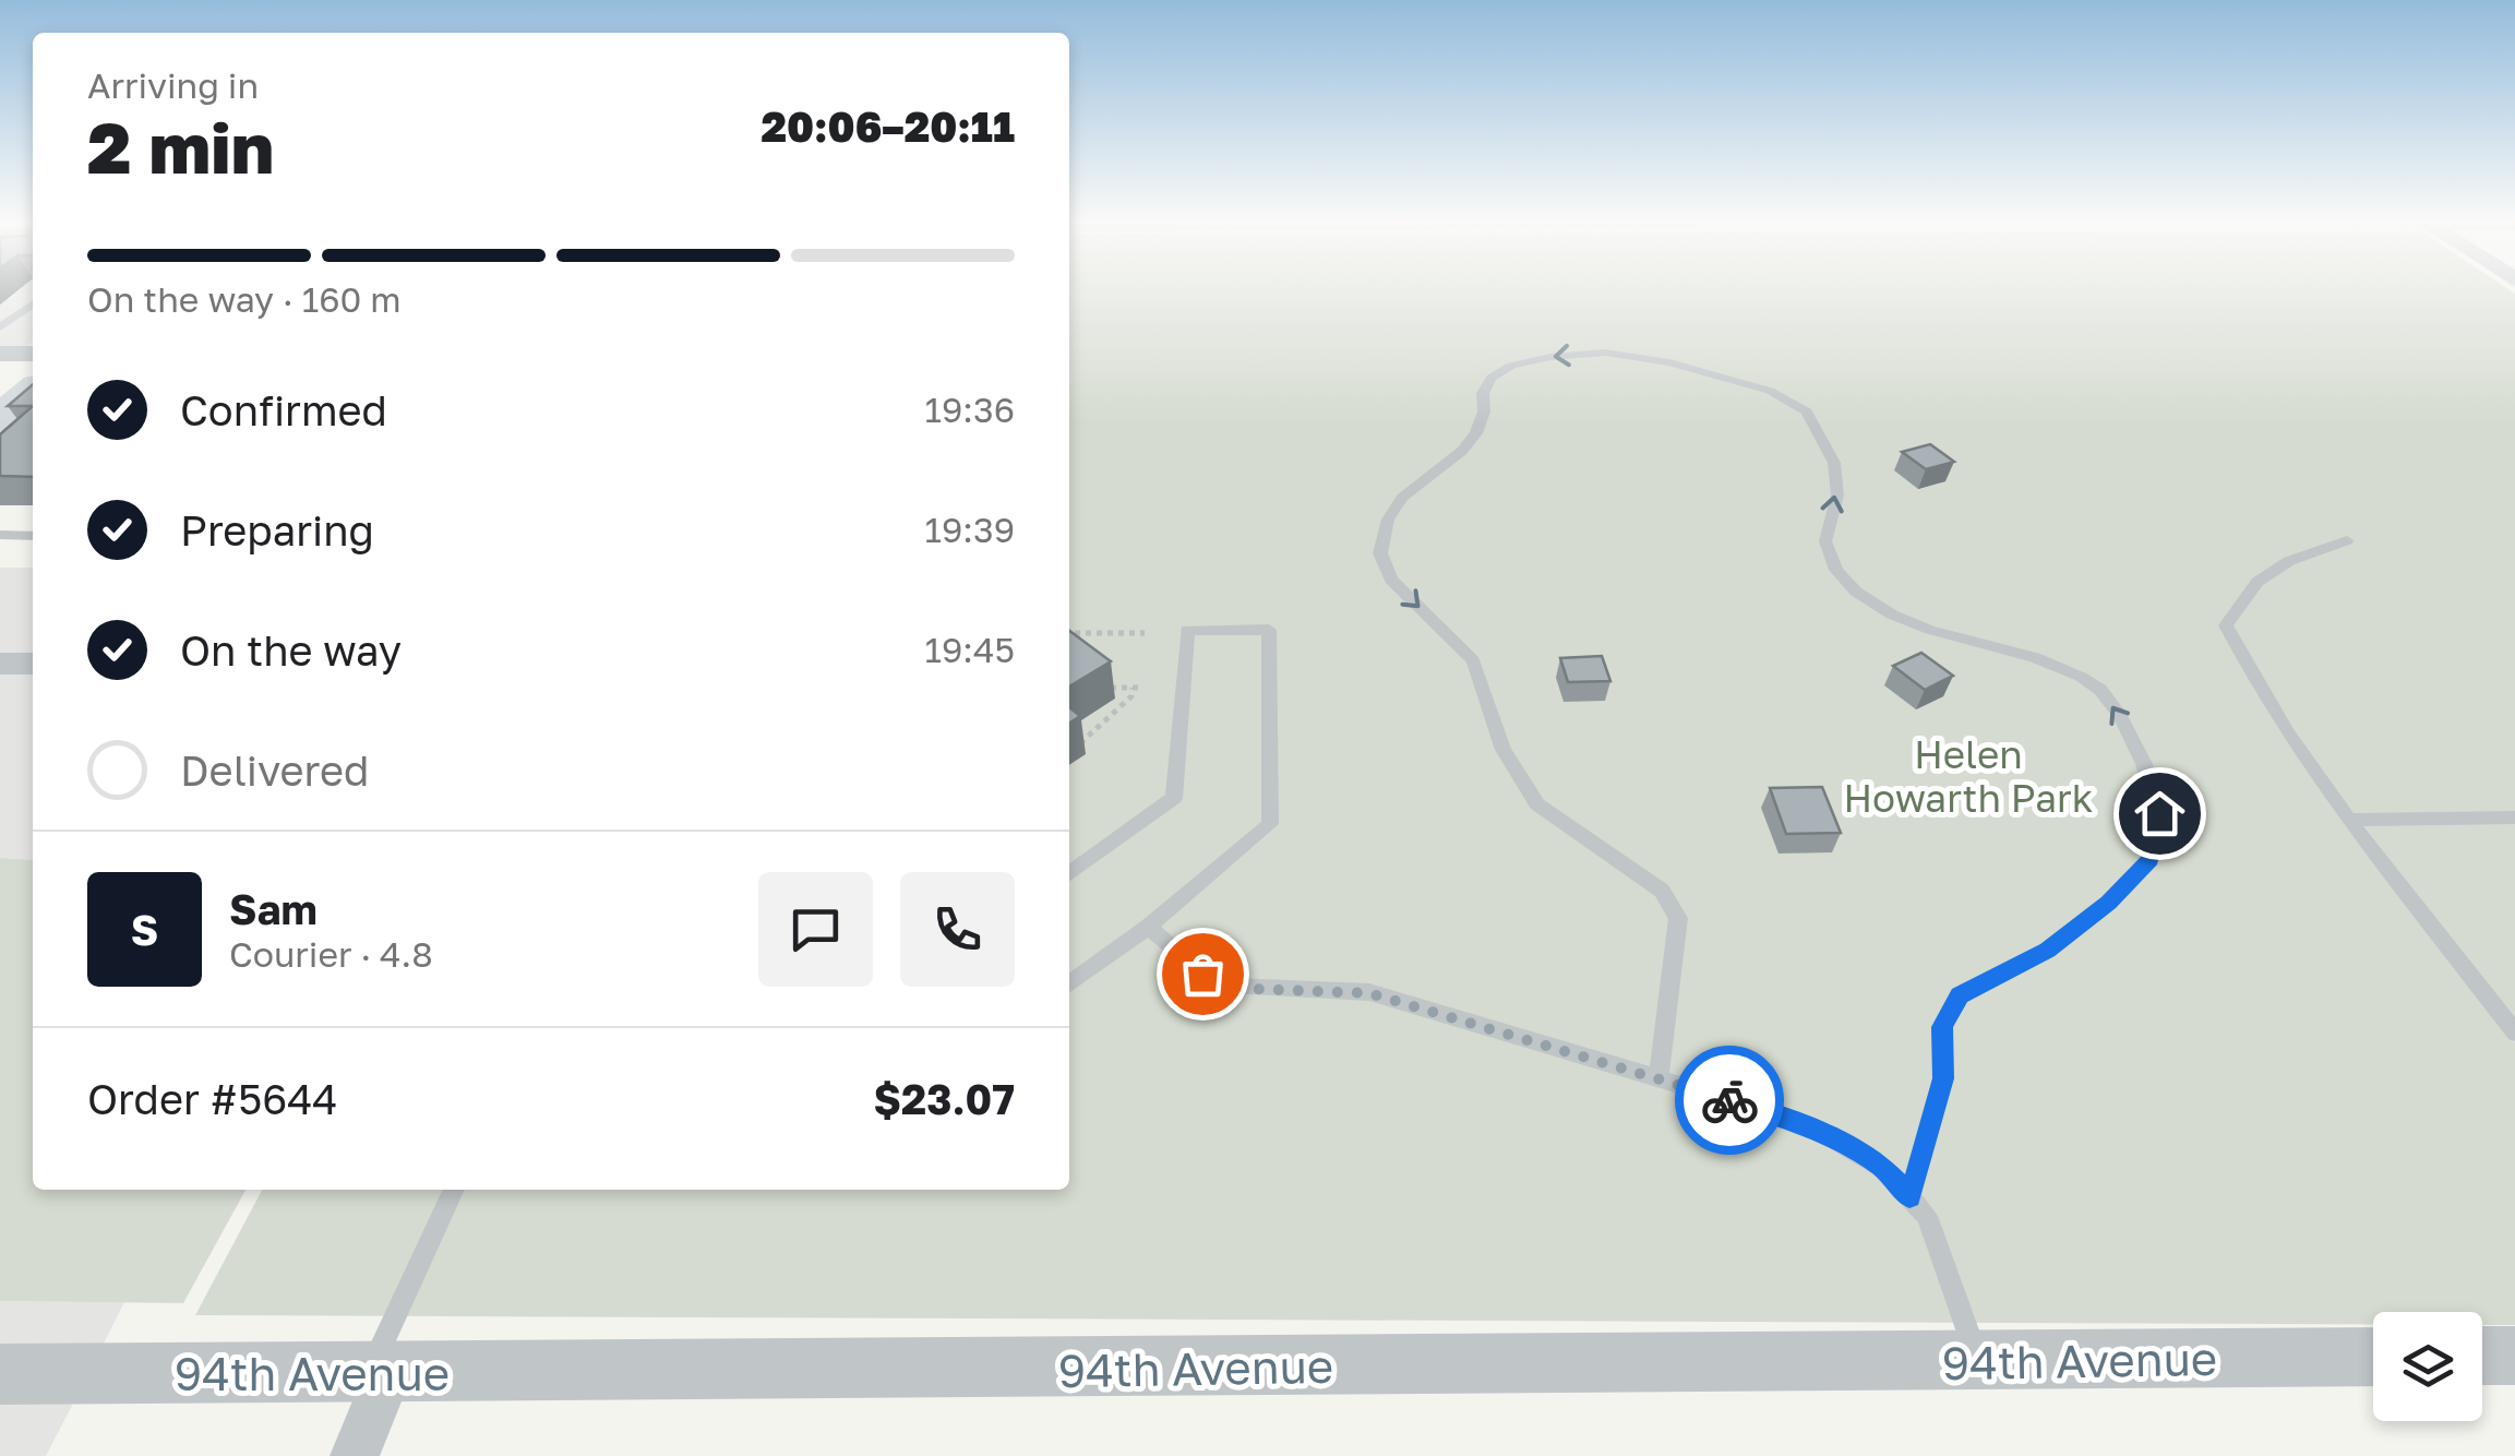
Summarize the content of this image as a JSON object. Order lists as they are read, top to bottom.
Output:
{
  "streets": {
    "street": ["94th Avenue"]
  },
  "parks": ["Helen Howarth Park"],
  "page": {
    "heading": ["2 min", "Arriving in", "20:06–20:11"],
    "panel": [
      "Sam",
      "Courier · 4.8",
      "Order #5644",
      "$23.07"
    ],
    "bar": "On the way · 160 m",
    "list": [
      ["Confirmed", "19:36"],
      ["Preparing", "19:39"],
      ["On the way", "19:45"],
      "Delivered"
    ],
    "round": "S"
  }
}
